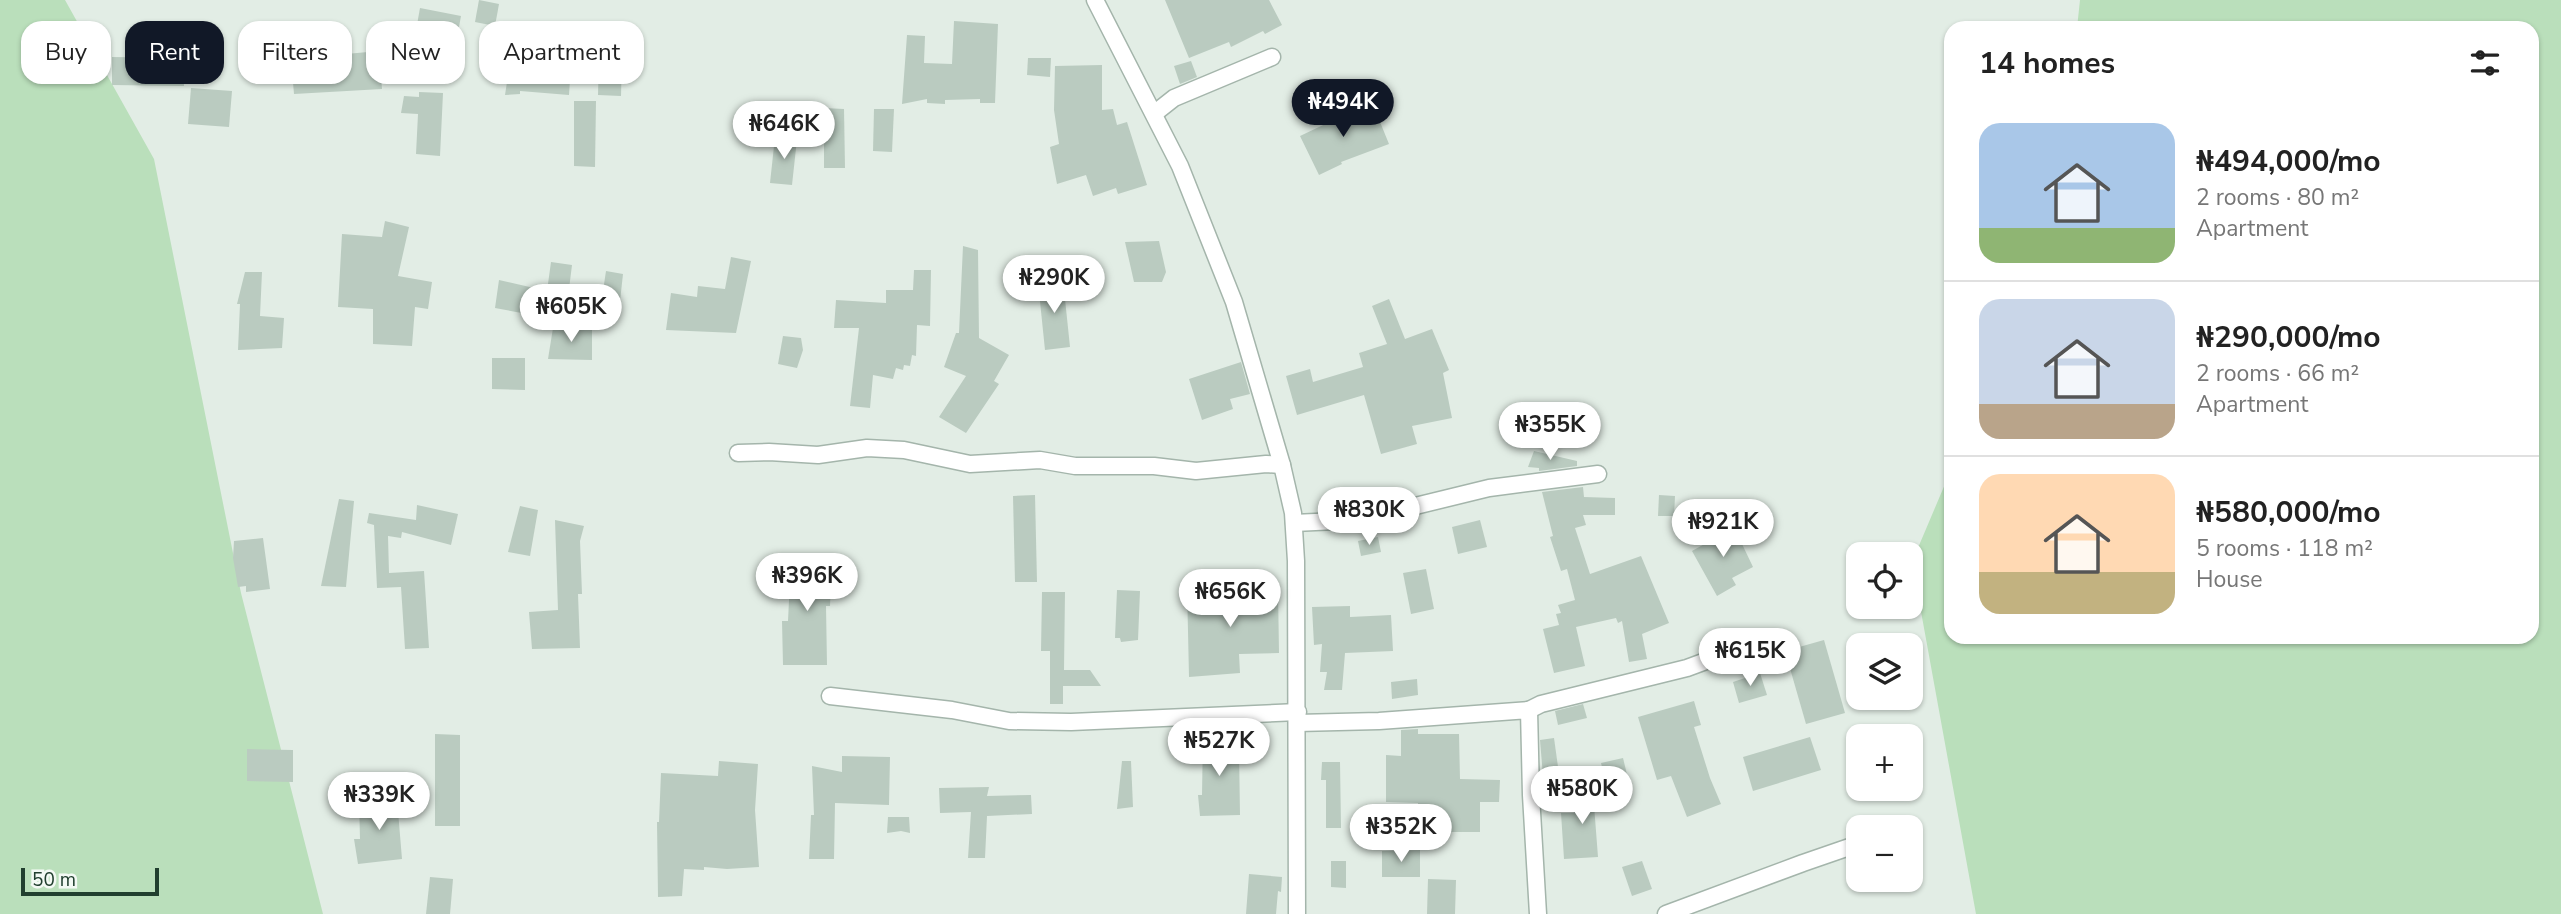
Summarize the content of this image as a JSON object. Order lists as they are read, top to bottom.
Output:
{
  "scale_bar": "50 m",
  "page": {
    "chip": [
      "Buy",
      "Rent",
      "Filters",
      "New",
      "Apartment"
    ],
    "heading": "14 homes",
    "price": [
      "₦494K",
      "₦646K",
      "₦290K",
      "₦605K",
      "₦355K",
      "₦830K",
      "₦921K",
      "₦396K",
      "₦656K",
      "₦615K",
      "₦527K",
      "₦580K",
      "₦339K",
      "₦352K"
    ],
    "list": [
      {
        "name": "₦494,000/mo",
        "note": "2 rooms · 80 m² · Apartment"
      },
      {
        "name": "₦290,000/mo",
        "note": "2 rooms · 66 m² · Apartment"
      },
      {
        "name": "₦580,000/mo",
        "note": "5 rooms · 118 m² · House"
      }
    ],
    "map_buttons": ["+", "−"],
    "scale": "50 m"
  }
}
